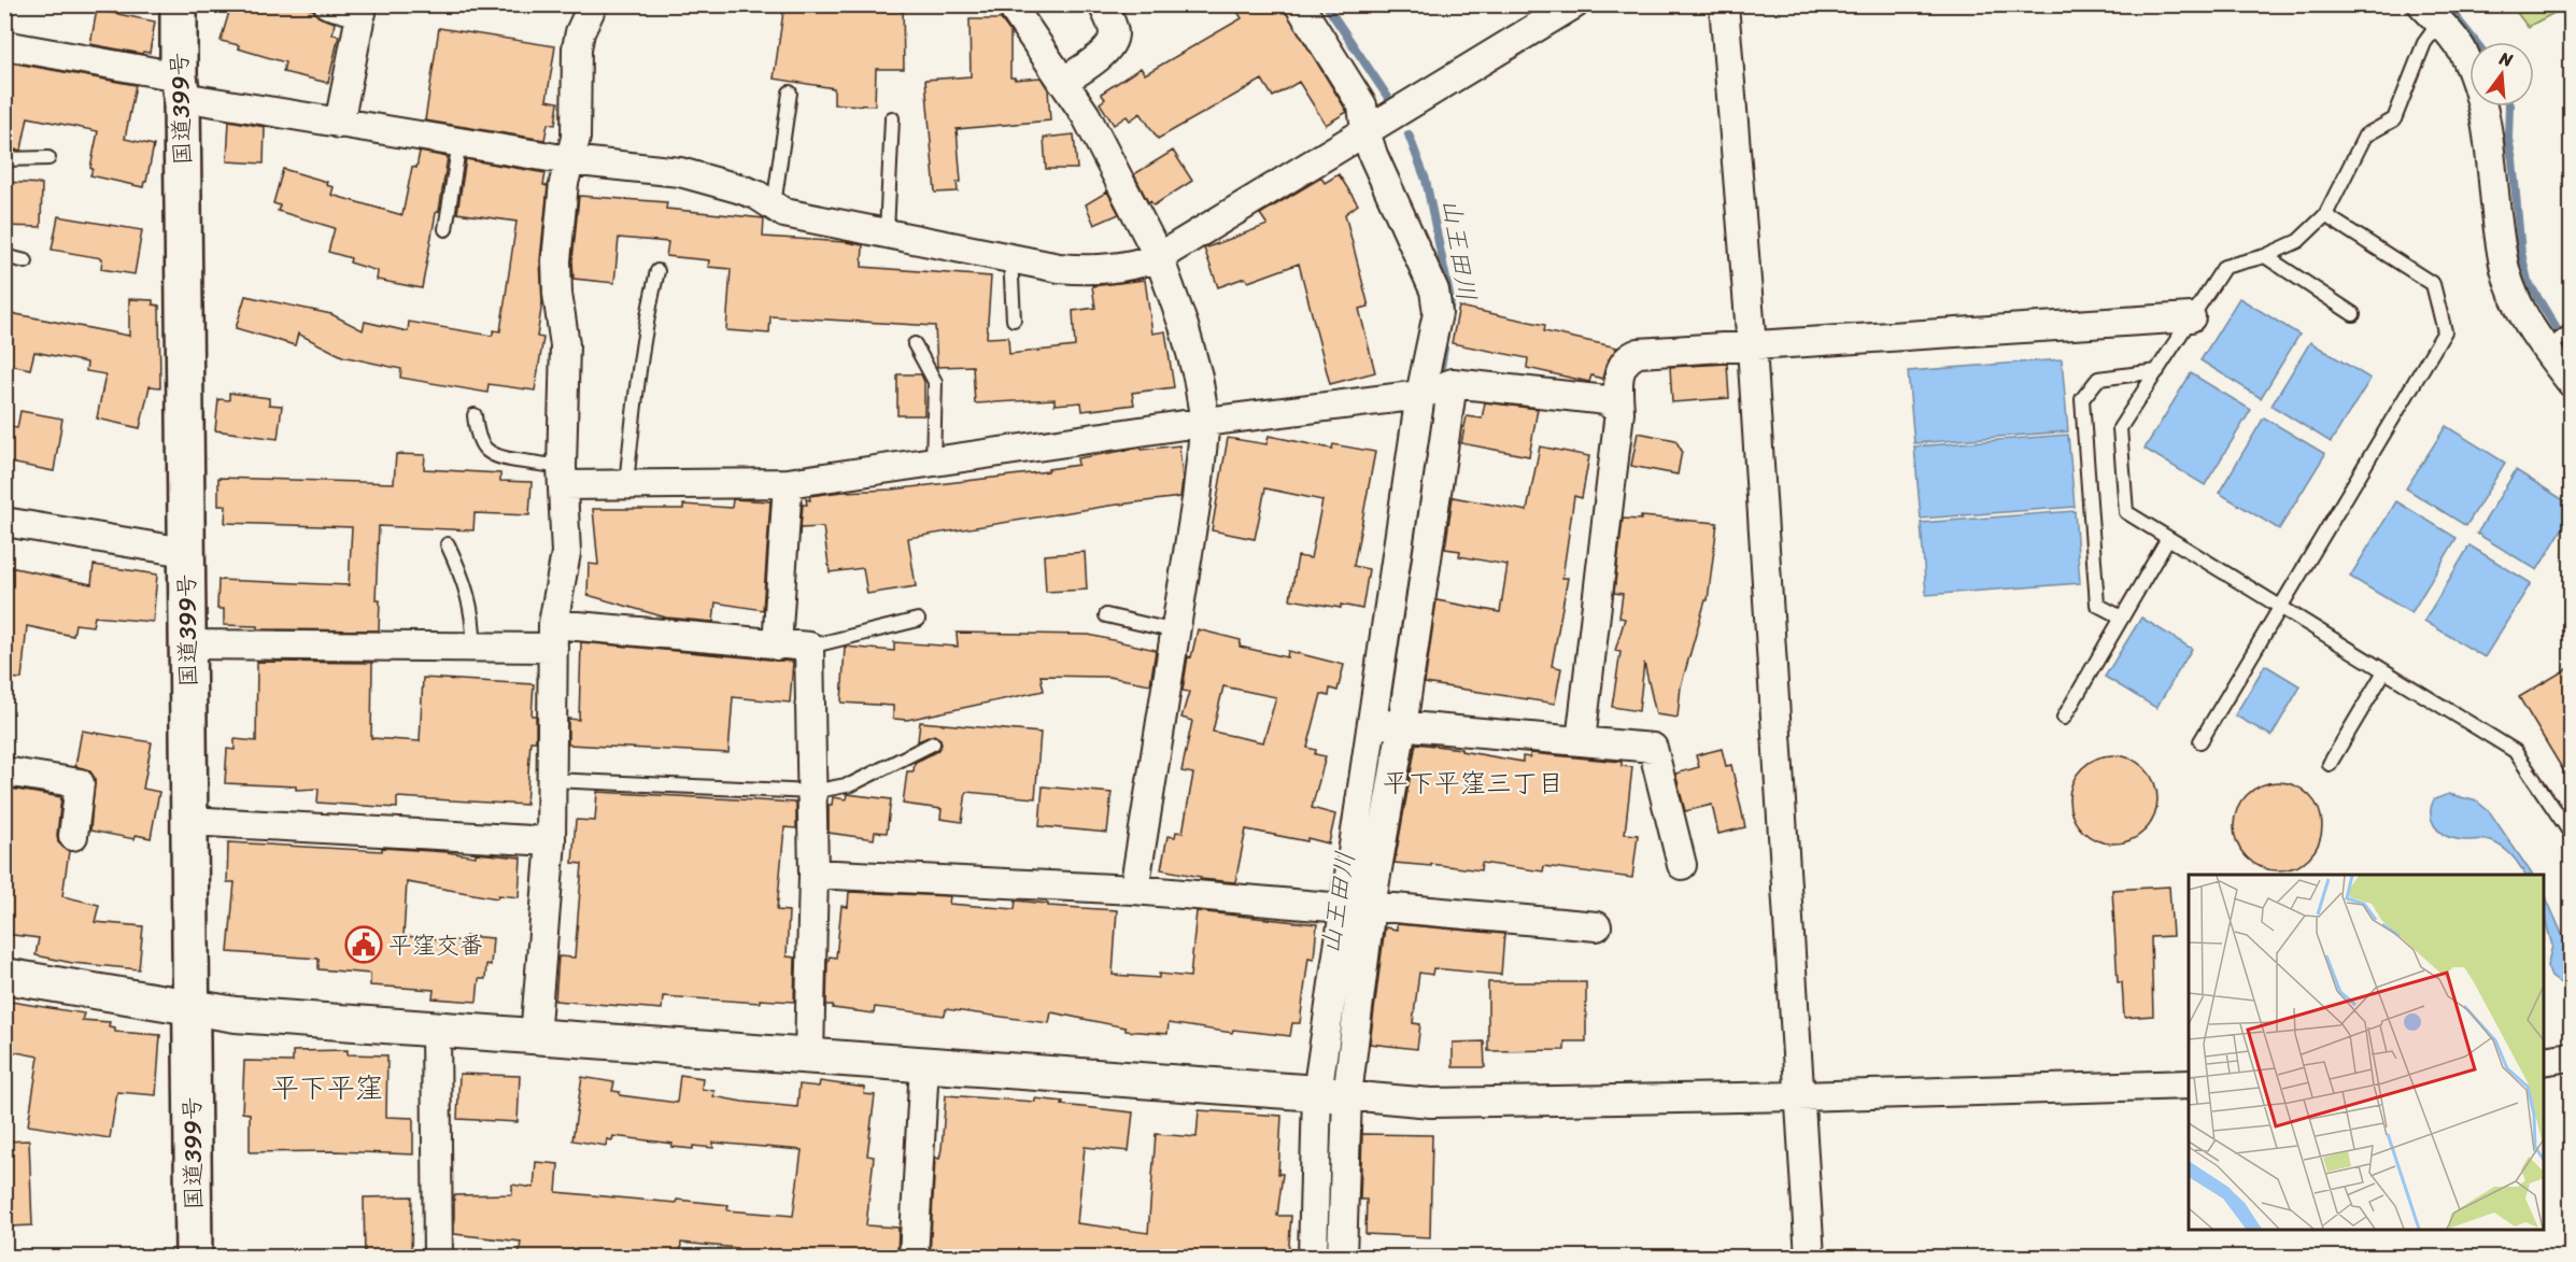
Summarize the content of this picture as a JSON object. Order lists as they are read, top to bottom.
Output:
{
  "streets": {
    "highway": ["国道399号"]
  },
  "districts": ["平下平窪三丁目", "平下平窪"],
  "water": ["山王田川"],
  "places": {
    "public building": ["平窪交番"]
  },
  "north": "top"
}
